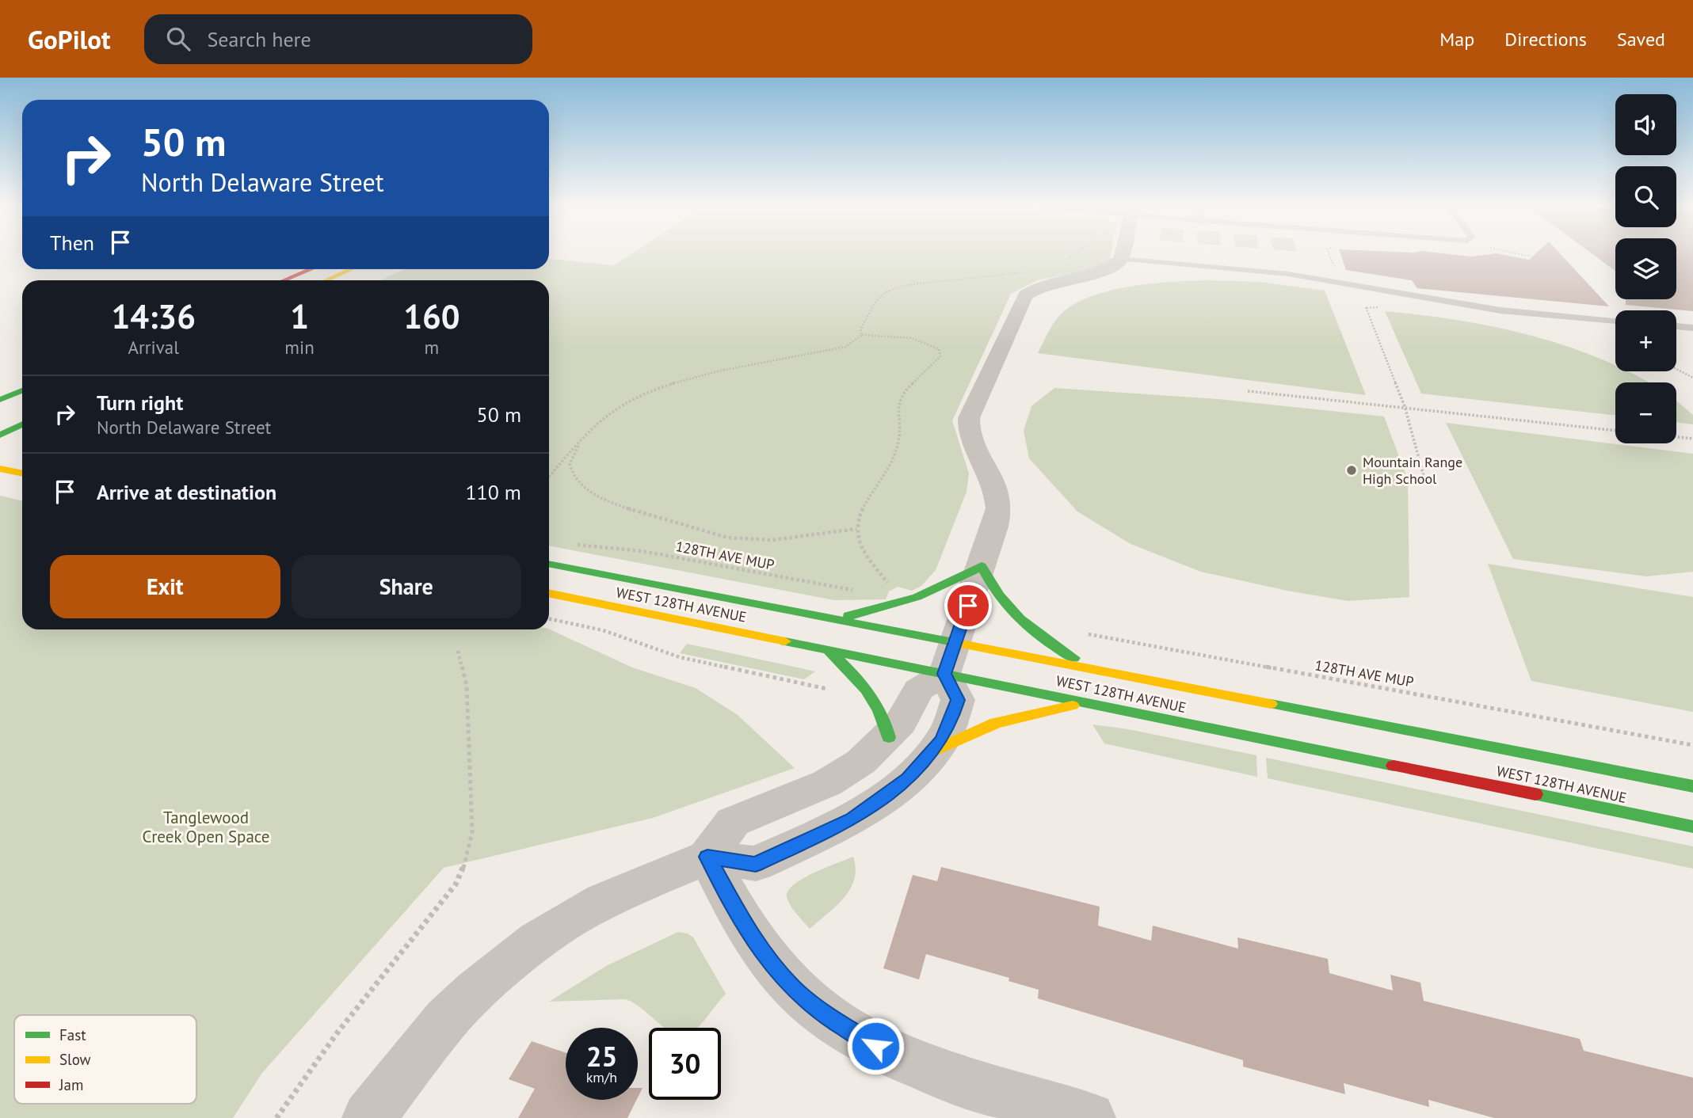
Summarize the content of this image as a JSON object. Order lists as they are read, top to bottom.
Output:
{
  "streets": {
    "main road": ["WEST 128TH AVENUE"],
    "path": ["128TH AVE MUP"]
  },
  "parks": ["Tanglewood Creek Open Space"],
  "places": ["Mountain Range High School"],
  "legend": ["Fast", "Slow", "Jam"],
  "page": {
    "header": "GoPilot",
    "search": "Search here",
    "nav": ["Map", "Directions", "Saved"],
    "map_buttons": ["+", "−"],
    "turn": ["50 m", "North Delaware Street"],
    "then": "Then",
    "eta": [
      "14:36",
      "Arrival",
      "1",
      "min",
      "160",
      "m"
    ],
    "list": [
      {
        "name": "Turn right",
        "note": "North Delaware Street",
        "value": "50 m"
      },
      {
        "name": "Arrive at destination",
        "value": "110 m"
      }
    ],
    "buttons": ["Exit", "Share"],
    "speed": "25 km/h",
    "limit": "30"
  }
}
